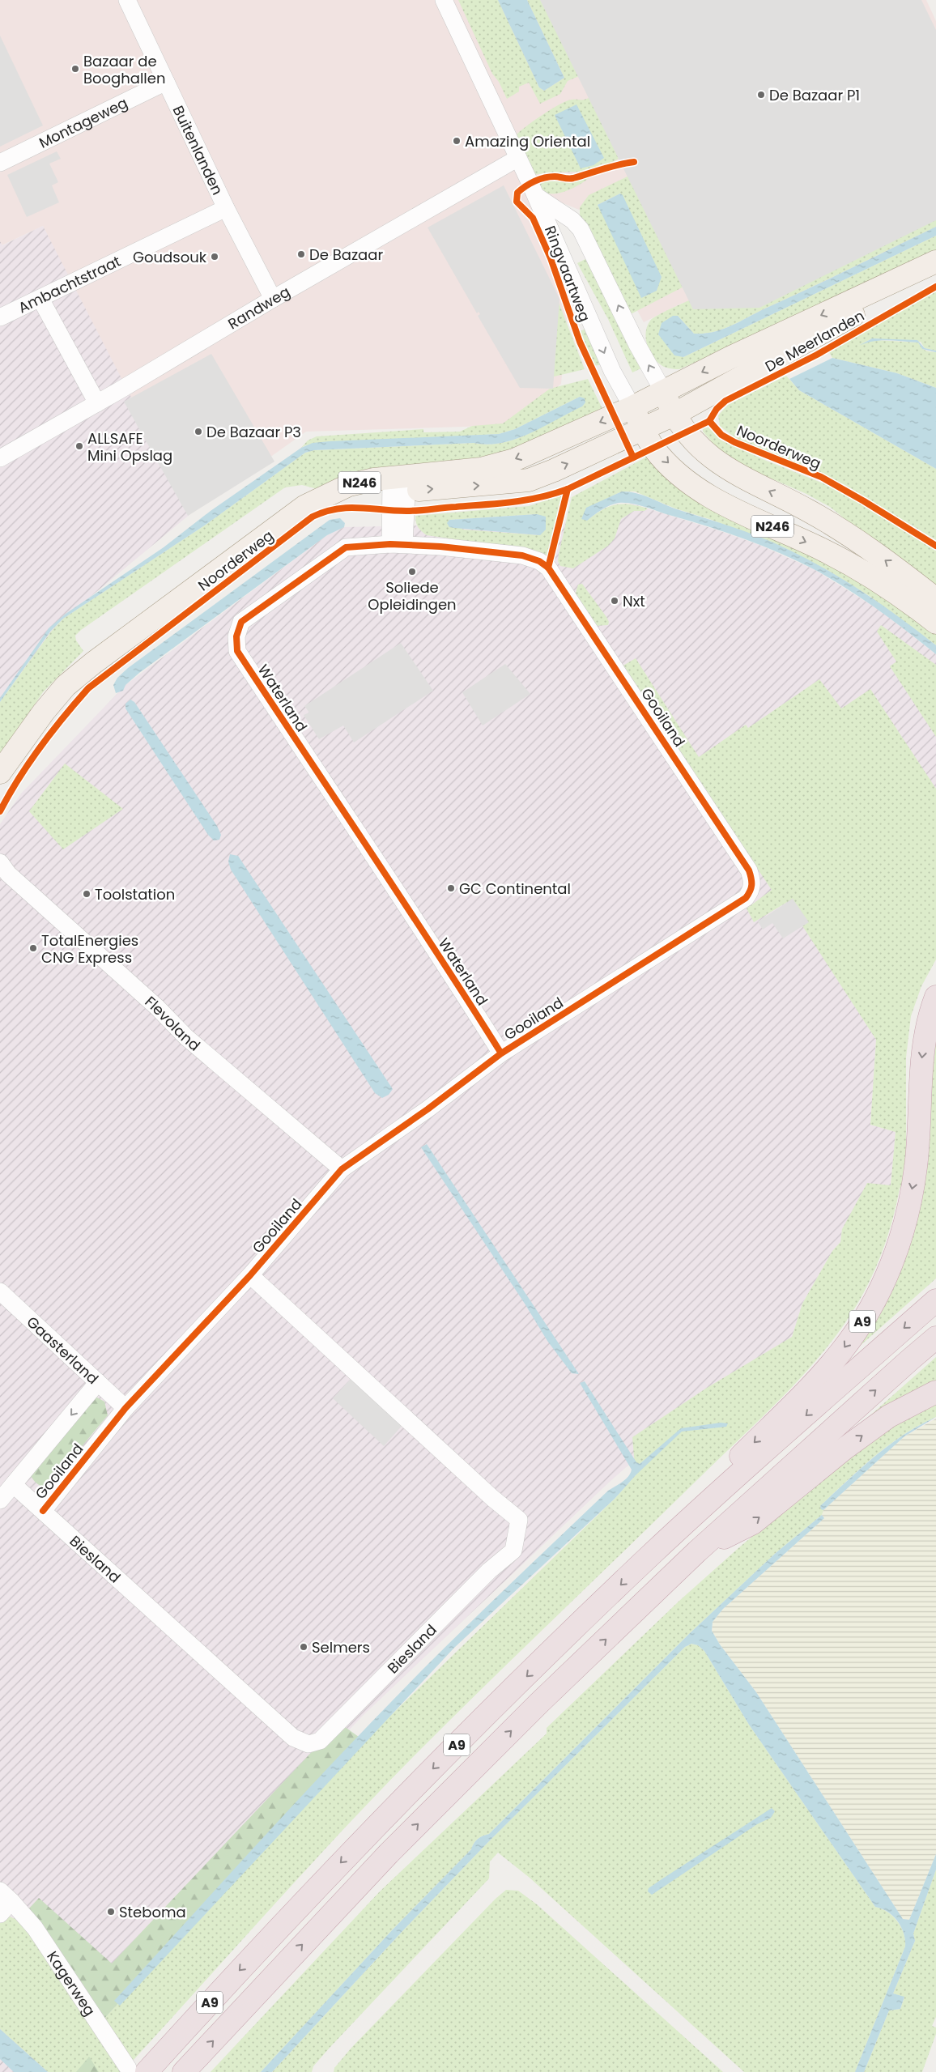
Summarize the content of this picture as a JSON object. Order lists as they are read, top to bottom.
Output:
{
  "streets": {
    "highway": ["A9"],
    "main road": ["De Meerlanden", "Noorderweg", "N246"],
    "street": [
      "Montageweg",
      "Buitenlanden",
      "Ringvaartweg",
      "Ambachtstraat",
      "Randweg",
      "Waterland",
      "Gooiland",
      "Flevoland",
      "Gaasterland",
      "Biesland",
      "Kagerweg"
    ]
  },
  "crossings": [
    ["Montageweg", "Buitenlanden"],
    ["Buitenlanden", "Ambachtstraat"],
    ["Buitenlanden", "Randweg"],
    ["Ringvaartweg", "Randweg"],
    ["Ringvaartweg", "De Meerlanden"],
    ["Ringvaartweg", "Noorderweg"],
    ["Ringvaartweg", "N246"],
    ["De Meerlanden", "Noorderweg"],
    ["De Meerlanden", "N246"],
    ["Noorderweg", "N246"],
    ["Waterland", "Gooiland"],
    ["Gooiland", "Flevoland"],
    ["Gooiland", "Gaasterland"],
    ["Gooiland", "Biesland"],
    ["A9", "Kagerweg"]
  ],
  "places": [
    "Bazaar de Booghallen",
    "De Bazaar P1",
    "Amazing Oriental",
    "De Bazaar",
    "Goudsouk",
    "De Bazaar P3",
    "ALLSAFE Mini Opslag",
    "Soliede Opleidingen",
    "Nxt",
    "GC Continental",
    "Toolstation",
    "TotalEnergies CNG Express",
    "Selmers",
    "Steboma"
  ]
}
